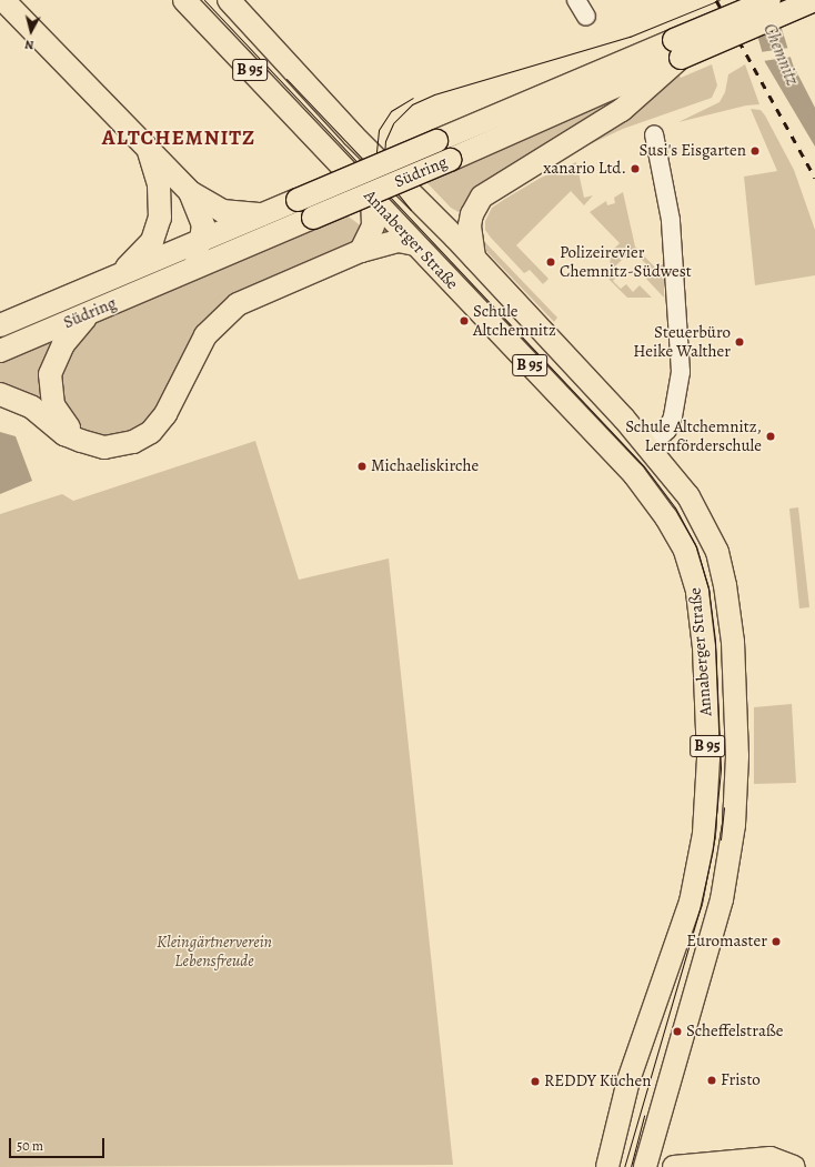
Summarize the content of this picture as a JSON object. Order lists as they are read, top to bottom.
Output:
{
  "streets": {
    "main road": ["B 95", "Südring", "Annaberger Straße"]
  },
  "districts": ["ALTCHEMNITZ"],
  "water": ["Chemnitz"],
  "parks": ["Kleingärtnerverein Lebensfreude"],
  "places": [
    "Susi's Eisgarten",
    "xanario Ltd.",
    "Polizeirevier Chemnitz-Südwest",
    "Schule Altchemnitz",
    "Steuerbüro Heike Walther",
    "Schule Altchemnitz, Lernförderschule",
    "Michaeliskirche",
    "Euromaster",
    "Scheffelstraße",
    "Fristo",
    "REDDY Küchen"
  ],
  "scale_bar": "50 m",
  "north": "bottom"
}
